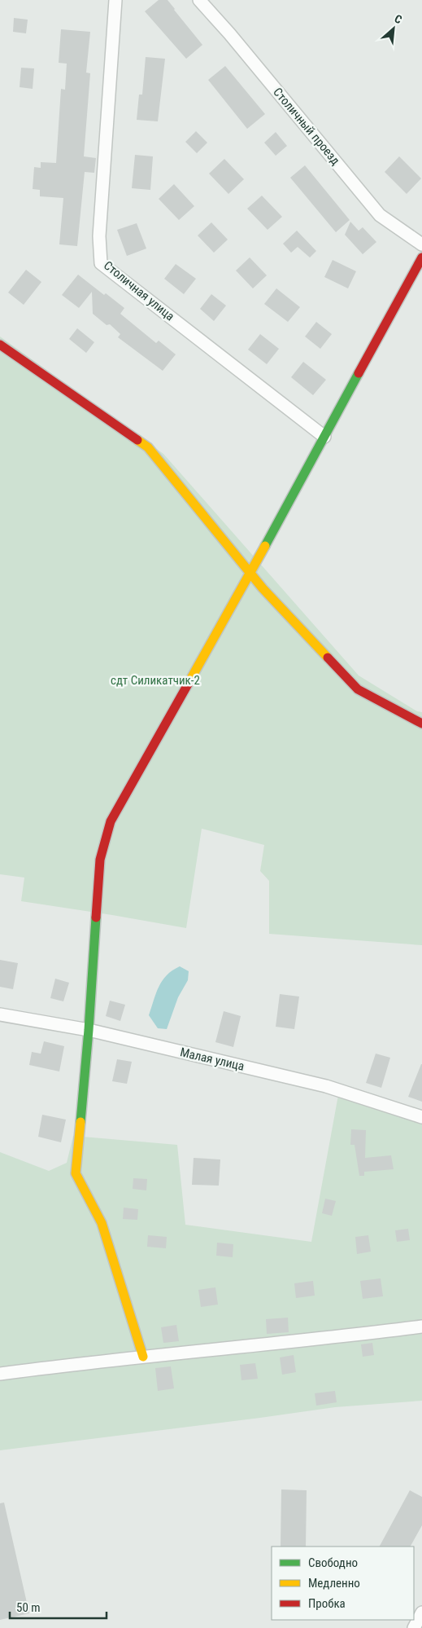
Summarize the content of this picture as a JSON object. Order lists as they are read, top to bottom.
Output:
{
  "streets": {
    "street": ["Столичный проезд", "Столичная улица", "Малая улица"]
  },
  "parks": ["сдт Силикатчик-2"],
  "legend": ["Свободно", "Медленно", "Пробка"],
  "scale_bar": "50 m",
  "north": "top right"
}
